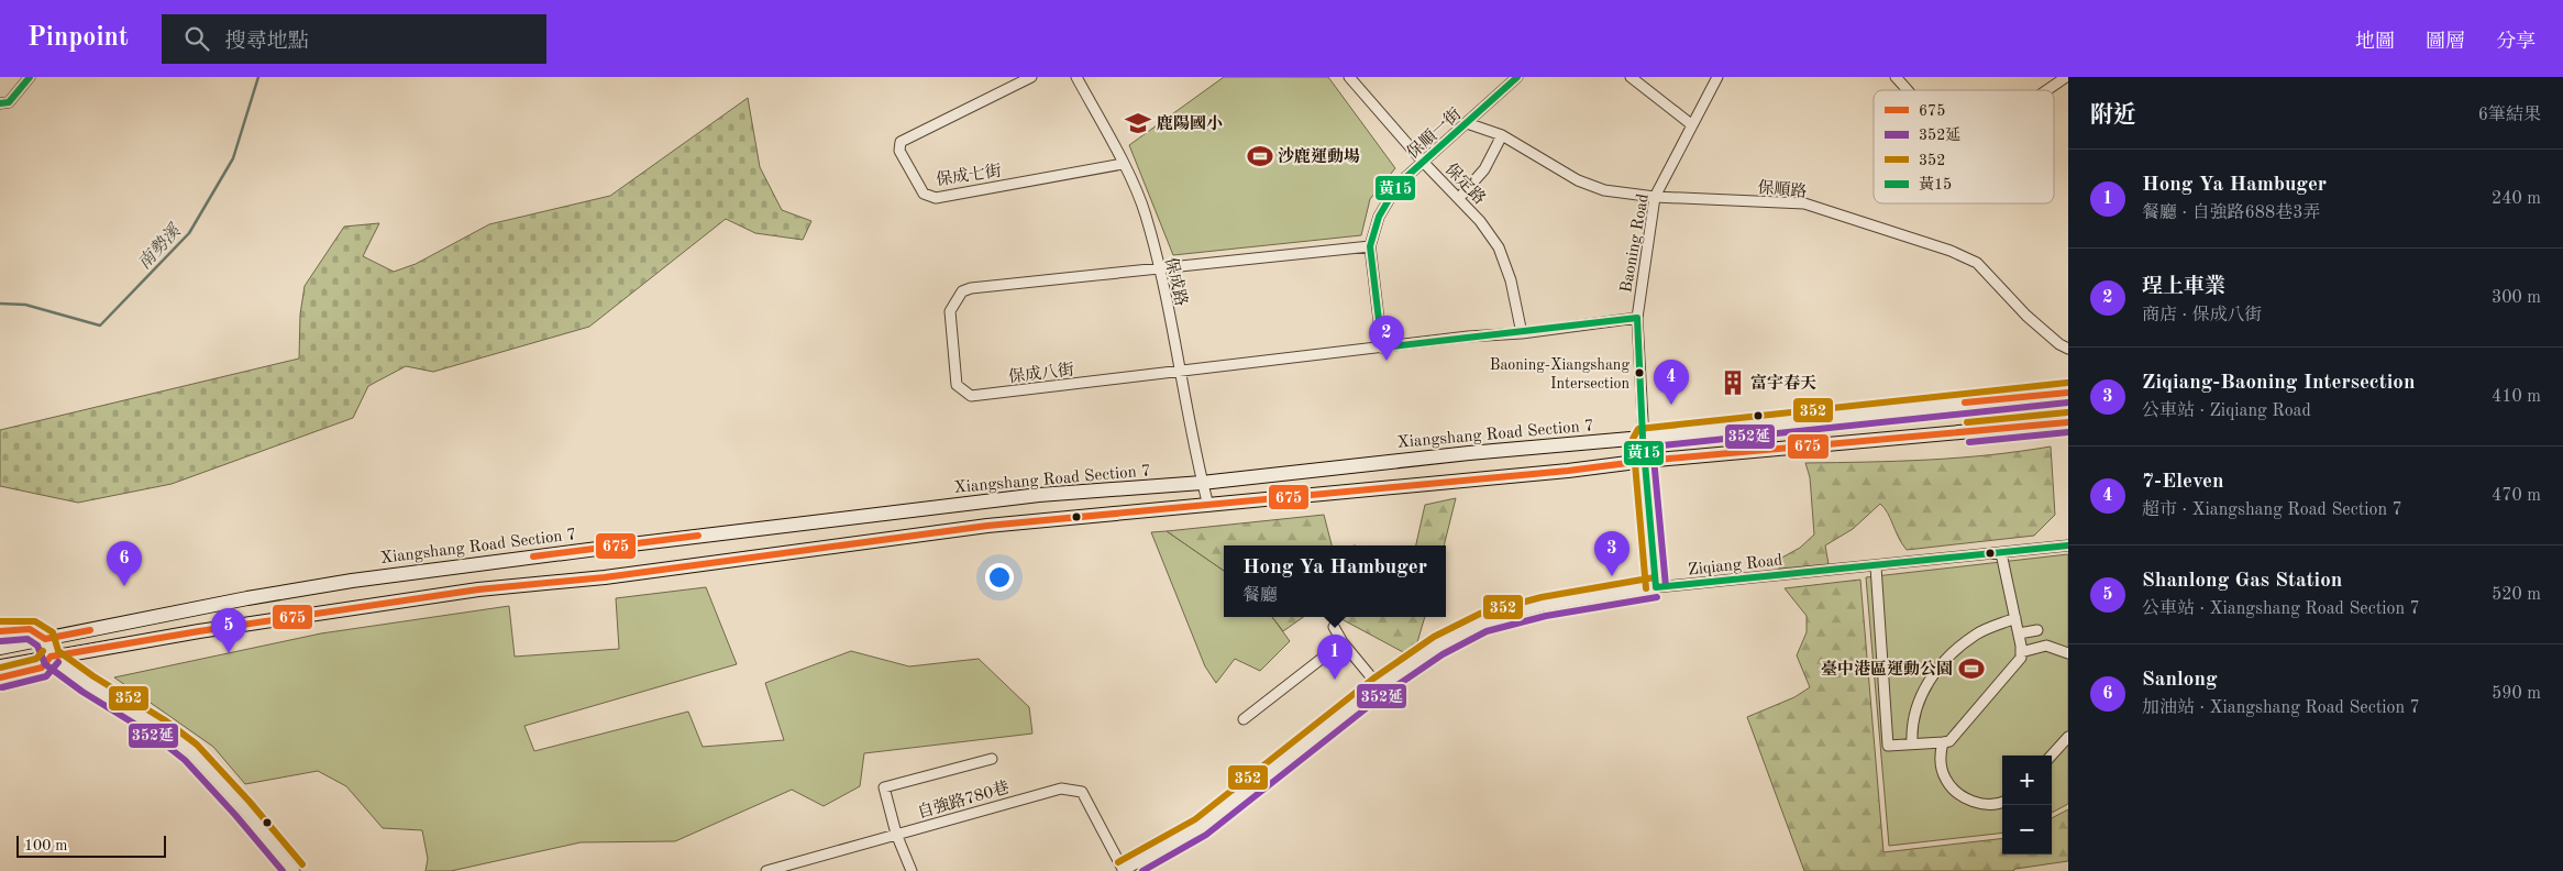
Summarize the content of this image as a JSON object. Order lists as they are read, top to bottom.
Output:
{
  "streets": {
    "main road": ["Xiangshang Road Section 7"],
    "street": [
      "保順一街",
      "保成七街",
      "保定路",
      "保順路",
      "Baoning Road",
      "保成路",
      "保成八街",
      "Ziqiang Road",
      "自強路780巷"
    ]
  },
  "crossings": [
    ["保順一街", "保定路"],
    ["保順一街", "保順路"],
    ["保順一街", "保成八街"],
    ["保成七街", "保成路"],
    ["保定路", "保成八街"],
    ["保順路", "Baoning Road"],
    ["Baoning Road", "保成八街"],
    ["Baoning Road", "Xiangshang Road Section 7"],
    ["保成路", "保成八街"],
    ["保成路", "Xiangshang Road Section 7"],
    ["Ziqiang Road", "自強路780巷"]
  ],
  "water": ["南勢溪"],
  "places": {
    "school or university": ["鹿陽國小"],
    "sports": ["沙鹿運動場", "臺中港區運動公園"],
    "other": ["Baoning-Xiangshang Intersection"],
    "building": ["富宇春天"]
  },
  "lines": [
    "transit line 黃15",
    "transit line 352",
    "transit line 675",
    "transit line 352延"
  ],
  "legend": [
    "675",
    "352延",
    "352",
    "黃15"
  ],
  "scale_bar": "100 m",
  "page": {
    "header": "Pinpoint",
    "search": "搜尋地點",
    "nav": ["地圖", "圖層", "分享"],
    "heading": ["附近", "6筆結果"],
    "list": [
      {
        "mark": "1",
        "name": "Hong Ya Hambuger",
        "note": "餐廳 · 自強路688巷3弄",
        "value": "240 m"
      },
      {
        "mark": "2",
        "name": "珵上車業",
        "note": "商店 · 保成八街",
        "value": "300 m"
      },
      {
        "mark": "3",
        "name": "Ziqiang-Baoning Intersection",
        "note": "公車站 · Ziqiang Road",
        "value": "410 m"
      },
      {
        "mark": "4",
        "name": "7-Eleven",
        "note": "超市 · Xiangshang Road Section 7",
        "value": "470 m"
      },
      {
        "mark": "5",
        "name": "Shanlong Gas Station",
        "note": "公車站 · Xiangshang Road Section 7",
        "value": "520 m"
      },
      {
        "mark": "6",
        "name": "Sanlong",
        "note": "加油站 · Xiangshang Road Section 7",
        "value": "590 m"
      }
    ],
    "pins": [
      "2",
      "4",
      "3",
      "6",
      "5",
      "1"
    ],
    "popup": ["Hong Ya Hambuger", "餐廳"],
    "map_buttons": ["+", "−"],
    "scale": "100 m"
  }
}
